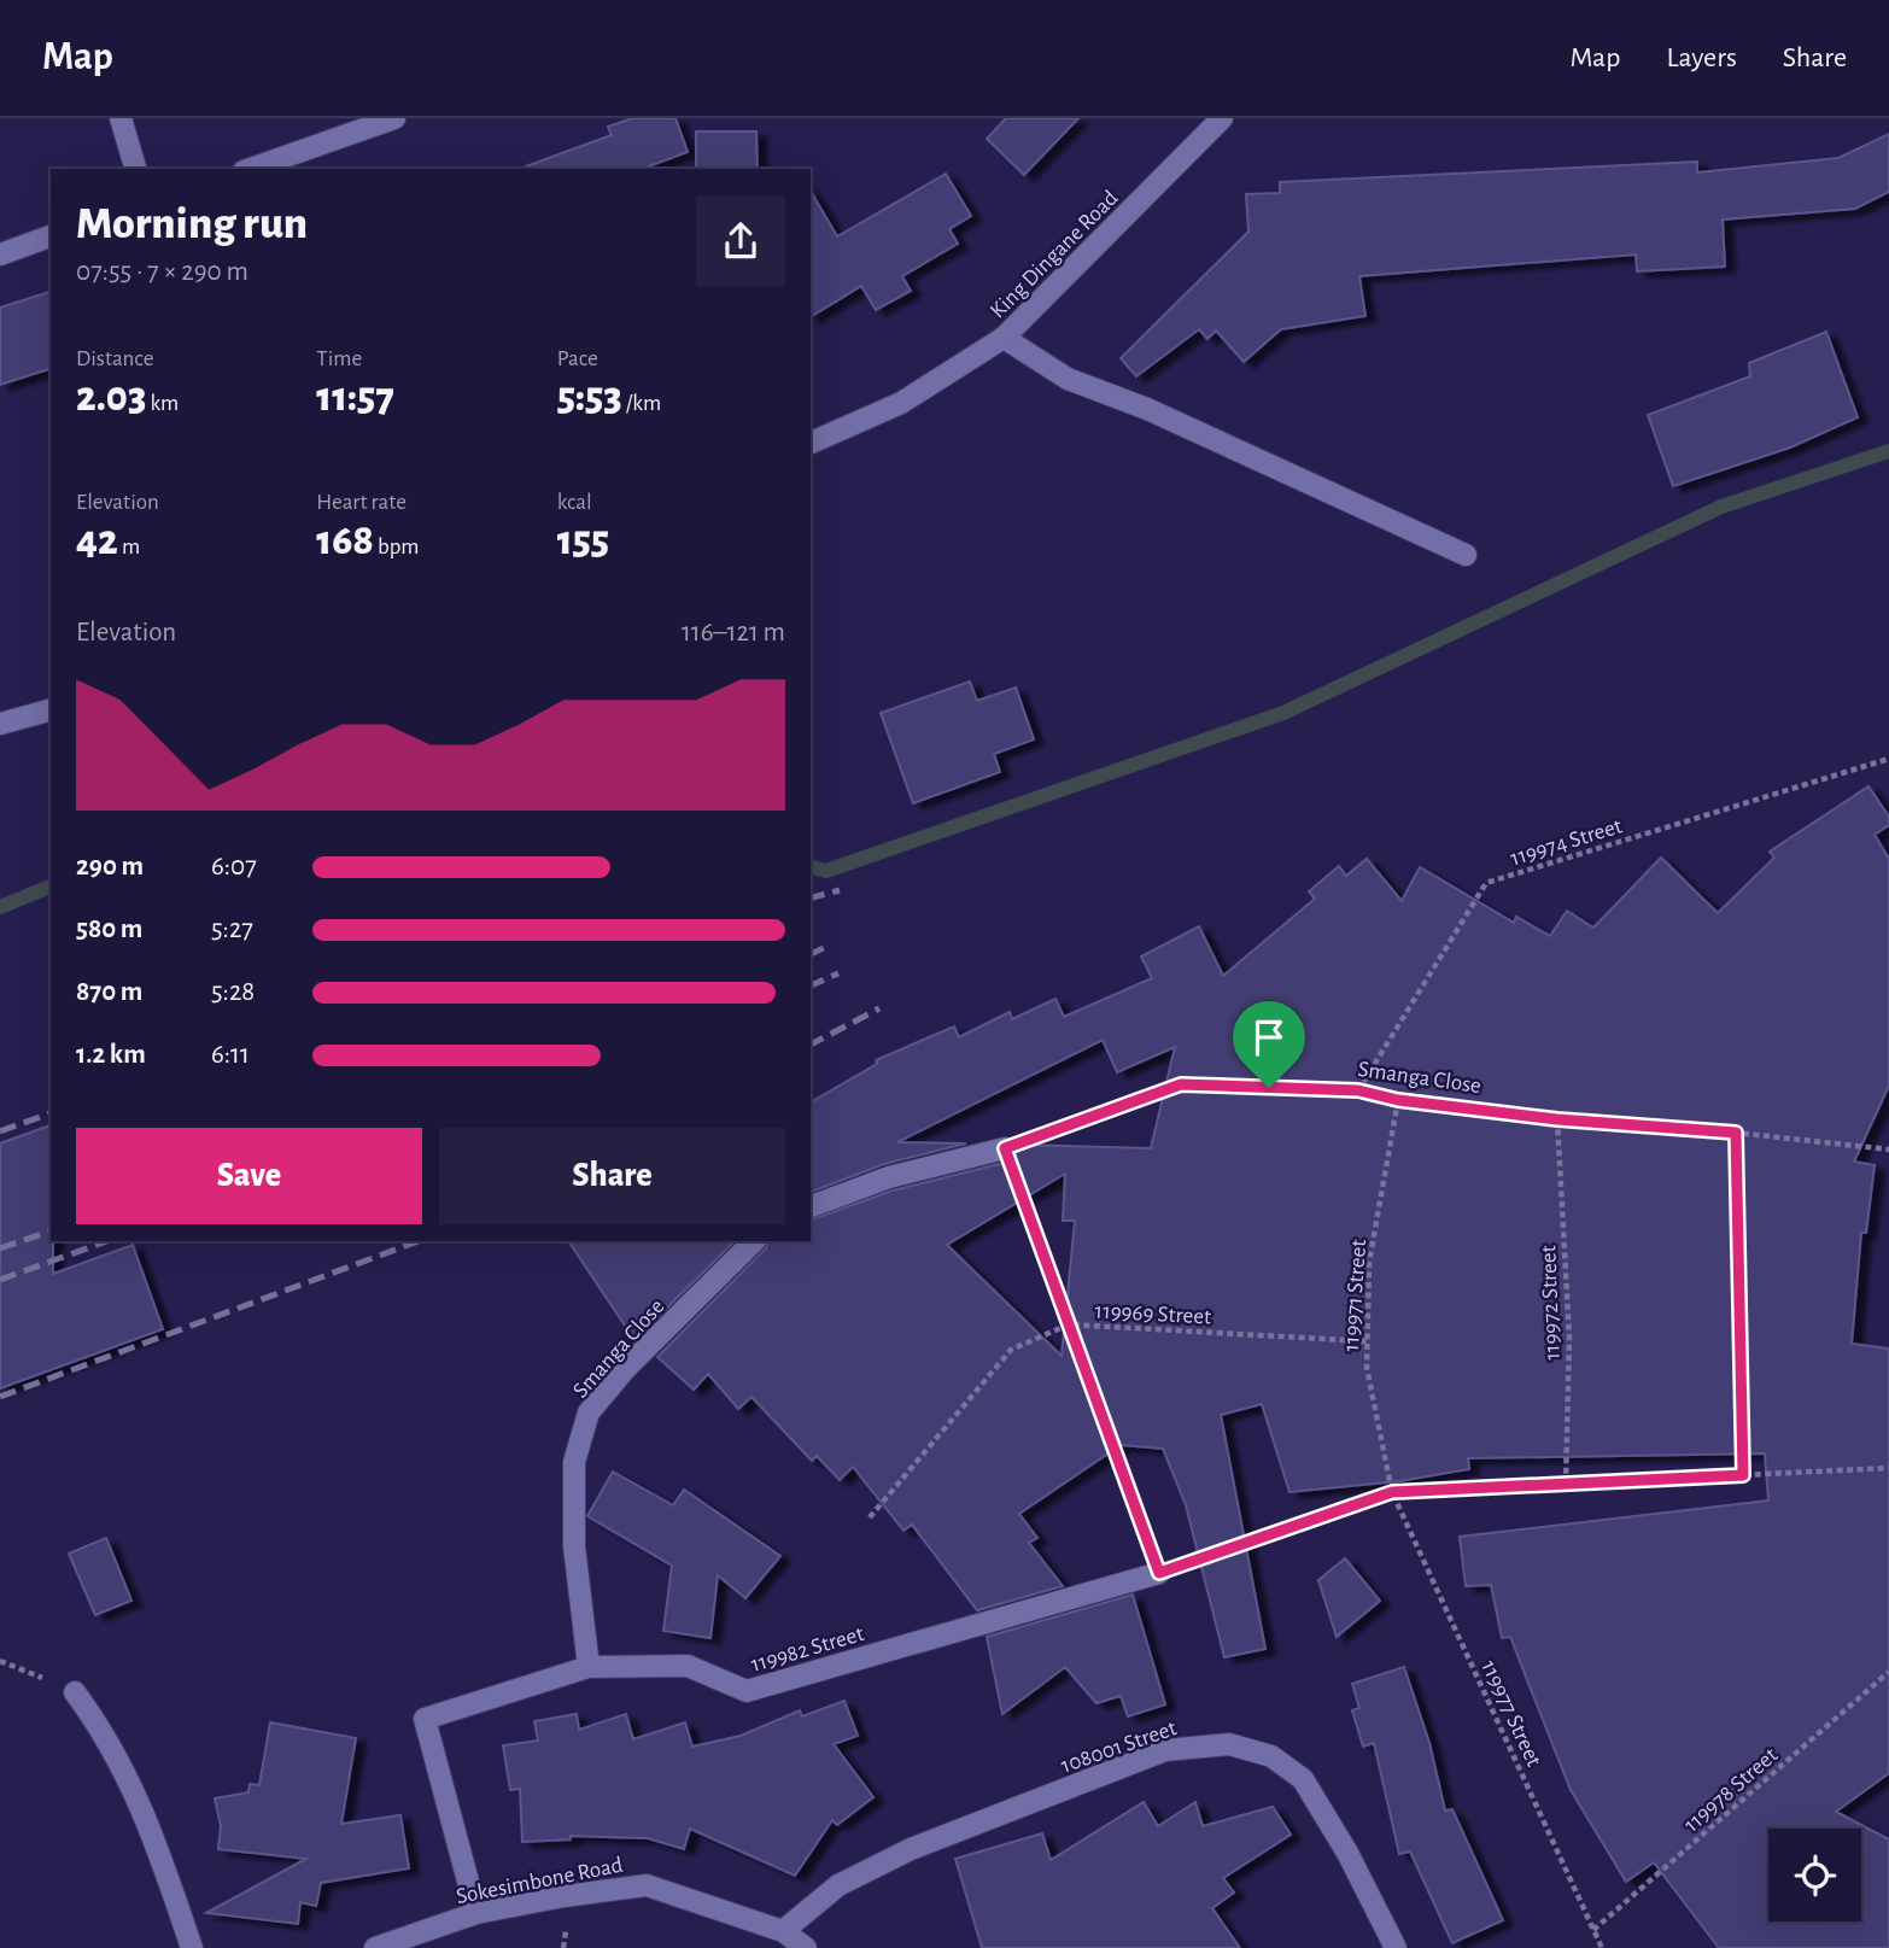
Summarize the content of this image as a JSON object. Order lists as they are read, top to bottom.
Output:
{
  "streets": {
    "street": [
      "King Dingane Road",
      "Smanga Close",
      "119982 Street",
      "108001 Street",
      "Sokesimbone Road"
    ],
    "path": [
      "119974 Street",
      "119971 Street",
      "119972 Street",
      "119969 Street",
      "119977 Street",
      "119978 Street"
    ]
  },
  "crossings": [
    ["119974 Street", "Smanga Close"],
    ["Smanga Close", "119971 Street"],
    ["Smanga Close", "119972 Street"],
    ["Smanga Close", "119982 Street"],
    ["119971 Street", "119969 Street"],
    ["119971 Street", "119977 Street"],
    ["119982 Street", "Sokesimbone Road"],
    ["119977 Street", "119978 Street"],
    ["108001 Street", "Sokesimbone Road"]
  ],
  "page": {
    "header": "Map",
    "nav": ["Map", "Layers", "Share"],
    "heading": ["Morning run", "07:55 · 7 × 290 m"],
    "stats": [
      ["Distance", "2.03 km"],
      ["Time", "11:57"],
      ["Pace", "5:53 /km"],
      ["Elevation", "42 m"],
      ["Heart rate", "168 bpm"],
      ["kcal", "155"]
    ],
    "chart": ["Elevation", "116–121 m"],
    "list": [
      {
        "name": "290 m",
        "note": "6:07"
      },
      {
        "name": "580 m",
        "note": "5:27"
      },
      {
        "name": "870 m",
        "note": "5:28"
      },
      {
        "name": "1.2 km",
        "note": "6:11"
      }
    ],
    "buttons": ["Save", "Share"]
  }
}
